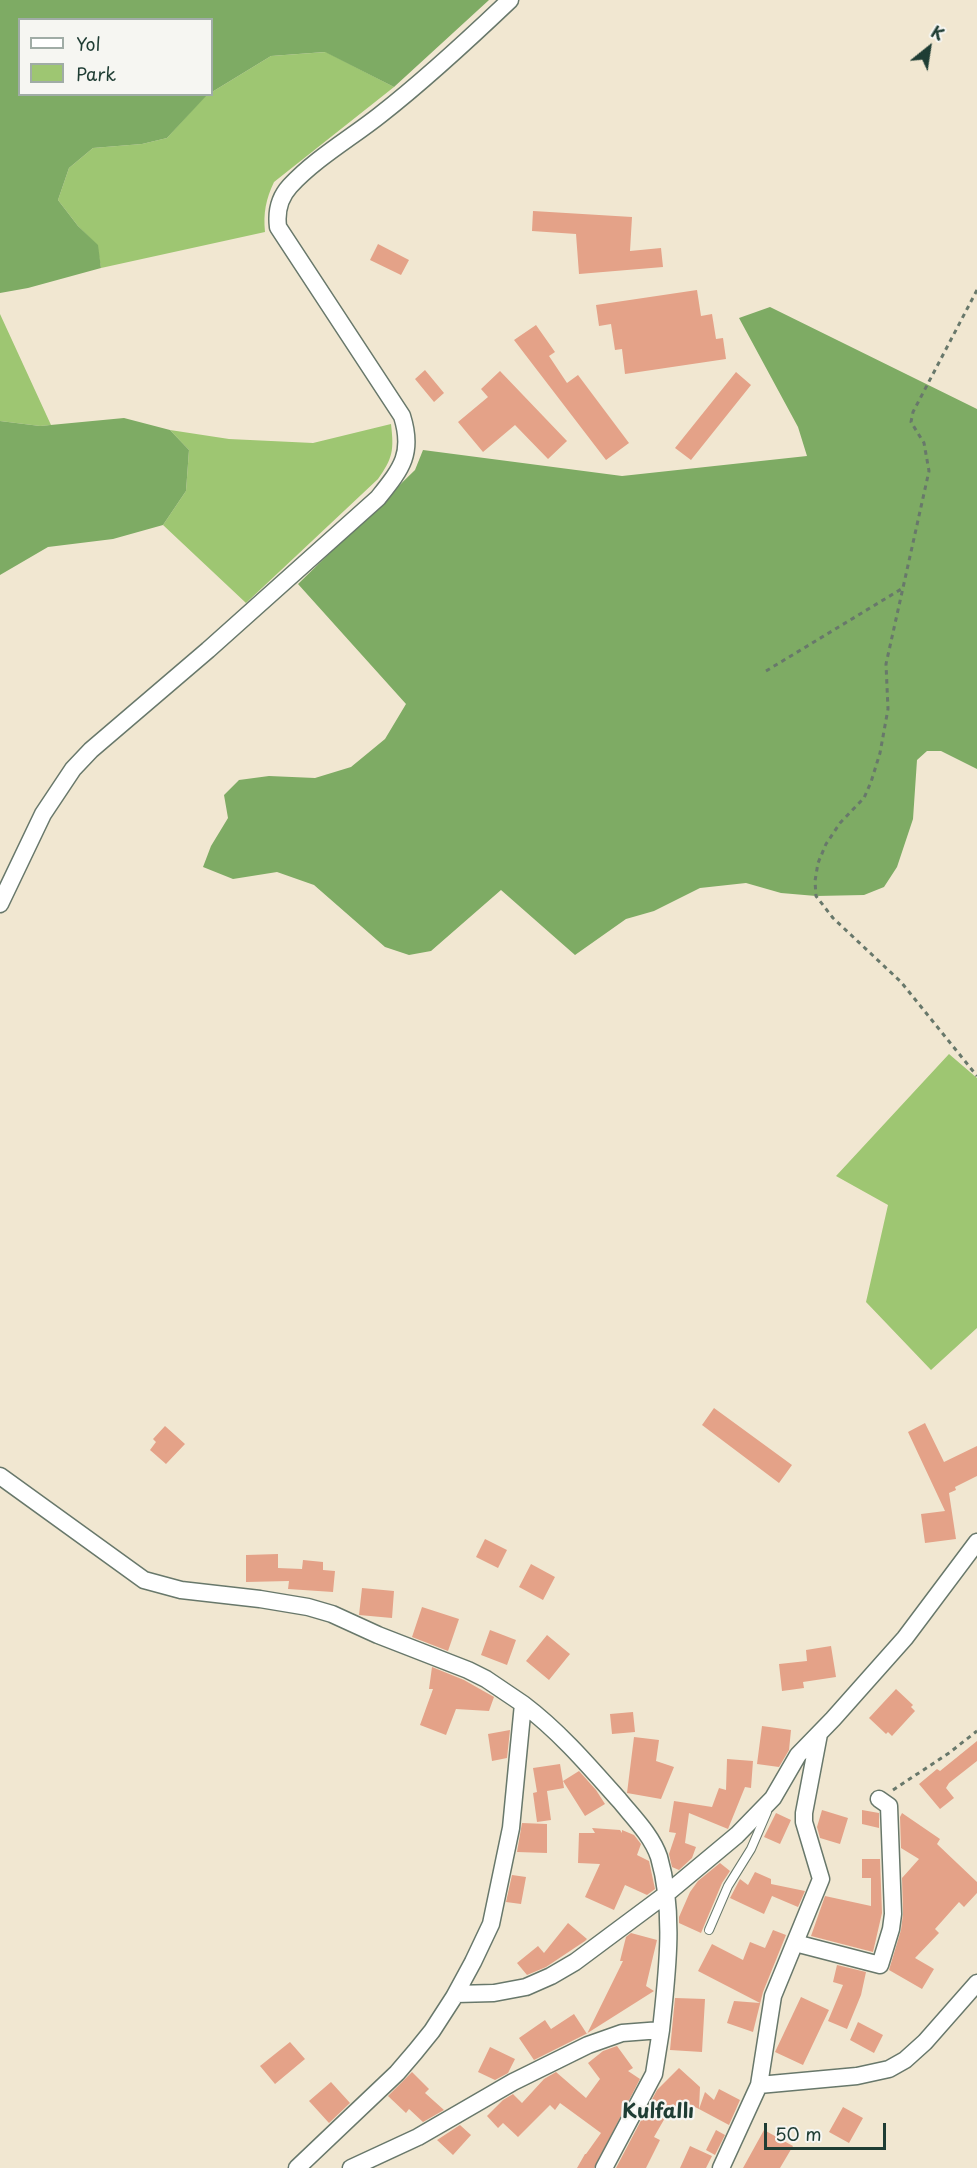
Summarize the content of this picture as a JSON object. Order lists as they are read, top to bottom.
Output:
{
  "districts": ["Kulfallı"],
  "legend": ["Yol", "Park"],
  "scale_bar": "50 m",
  "north": "top right"
}
